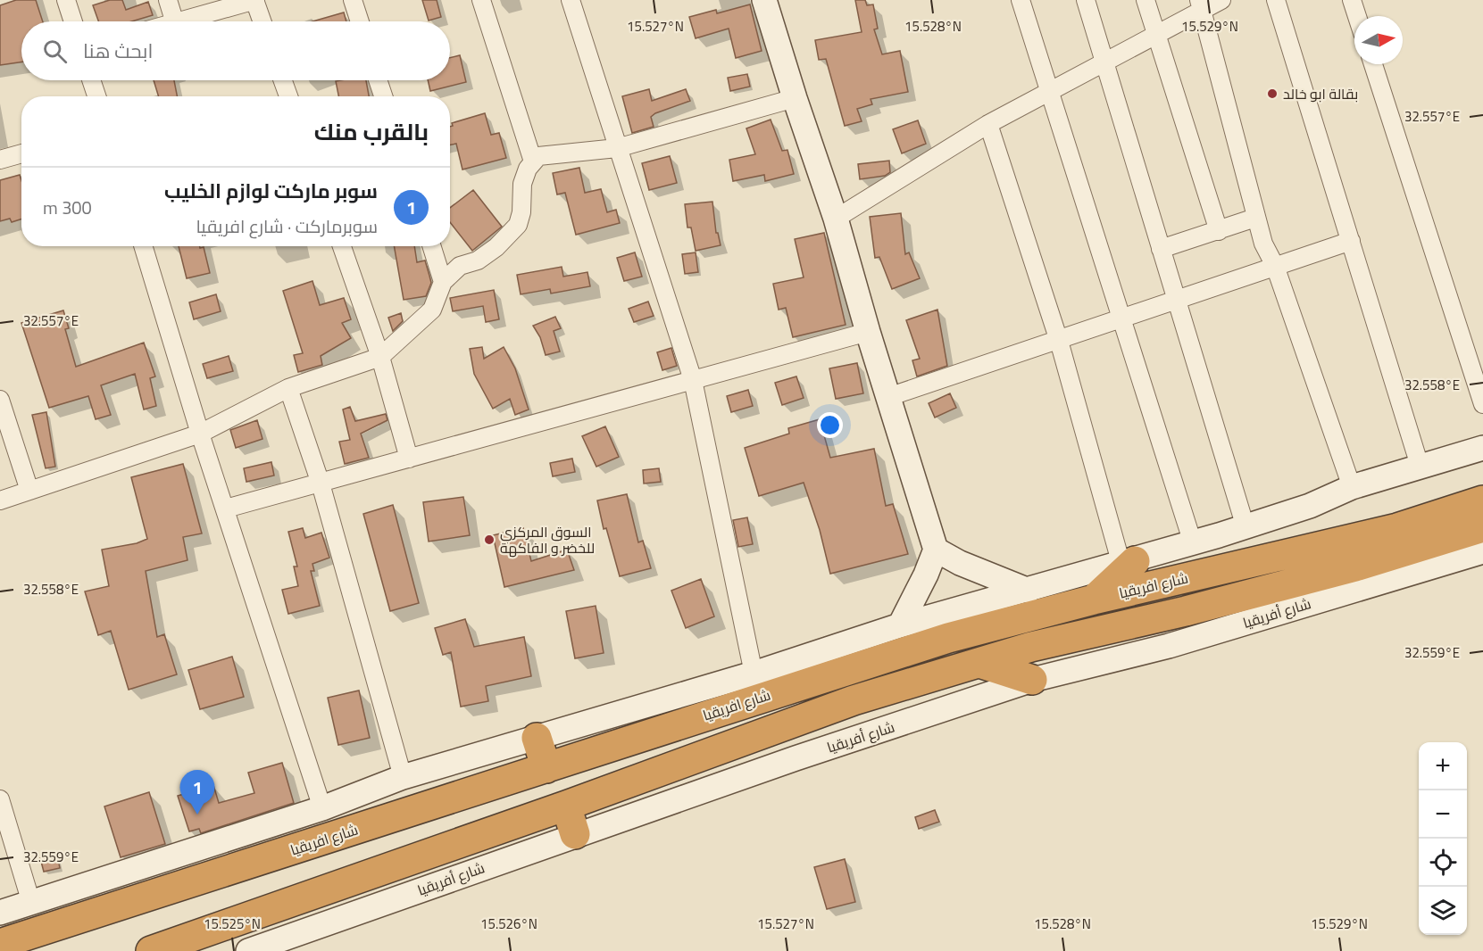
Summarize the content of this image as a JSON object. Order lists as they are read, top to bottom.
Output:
{
  "streets": {
    "highway": ["شارع افريقيا"],
    "street": ["شارع أفريقيا"]
  },
  "places": ["بقالة ابو خالد", "السوق المركزي للخضر و الفاكهة"],
  "north": "right",
  "page": {
    "search": "ابحث هنا",
    "heading": "بالقرب منك",
    "list": [
      {
        "mark": "1",
        "name": "سوبر ماركت لوازم الخليب",
        "note": "سوبرماركت · شارع افريقيا",
        "value": "300 m"
      }
    ],
    "map_buttons": ["+", "−"],
    "pins": "1"
  },
  "coordinates": [
    "15.527°N",
    "15.528°N",
    "15.529°N",
    "32.557°E",
    "32.558°E",
    "32.559°E",
    "15.525°N",
    "15.526°N"
  ]
}
